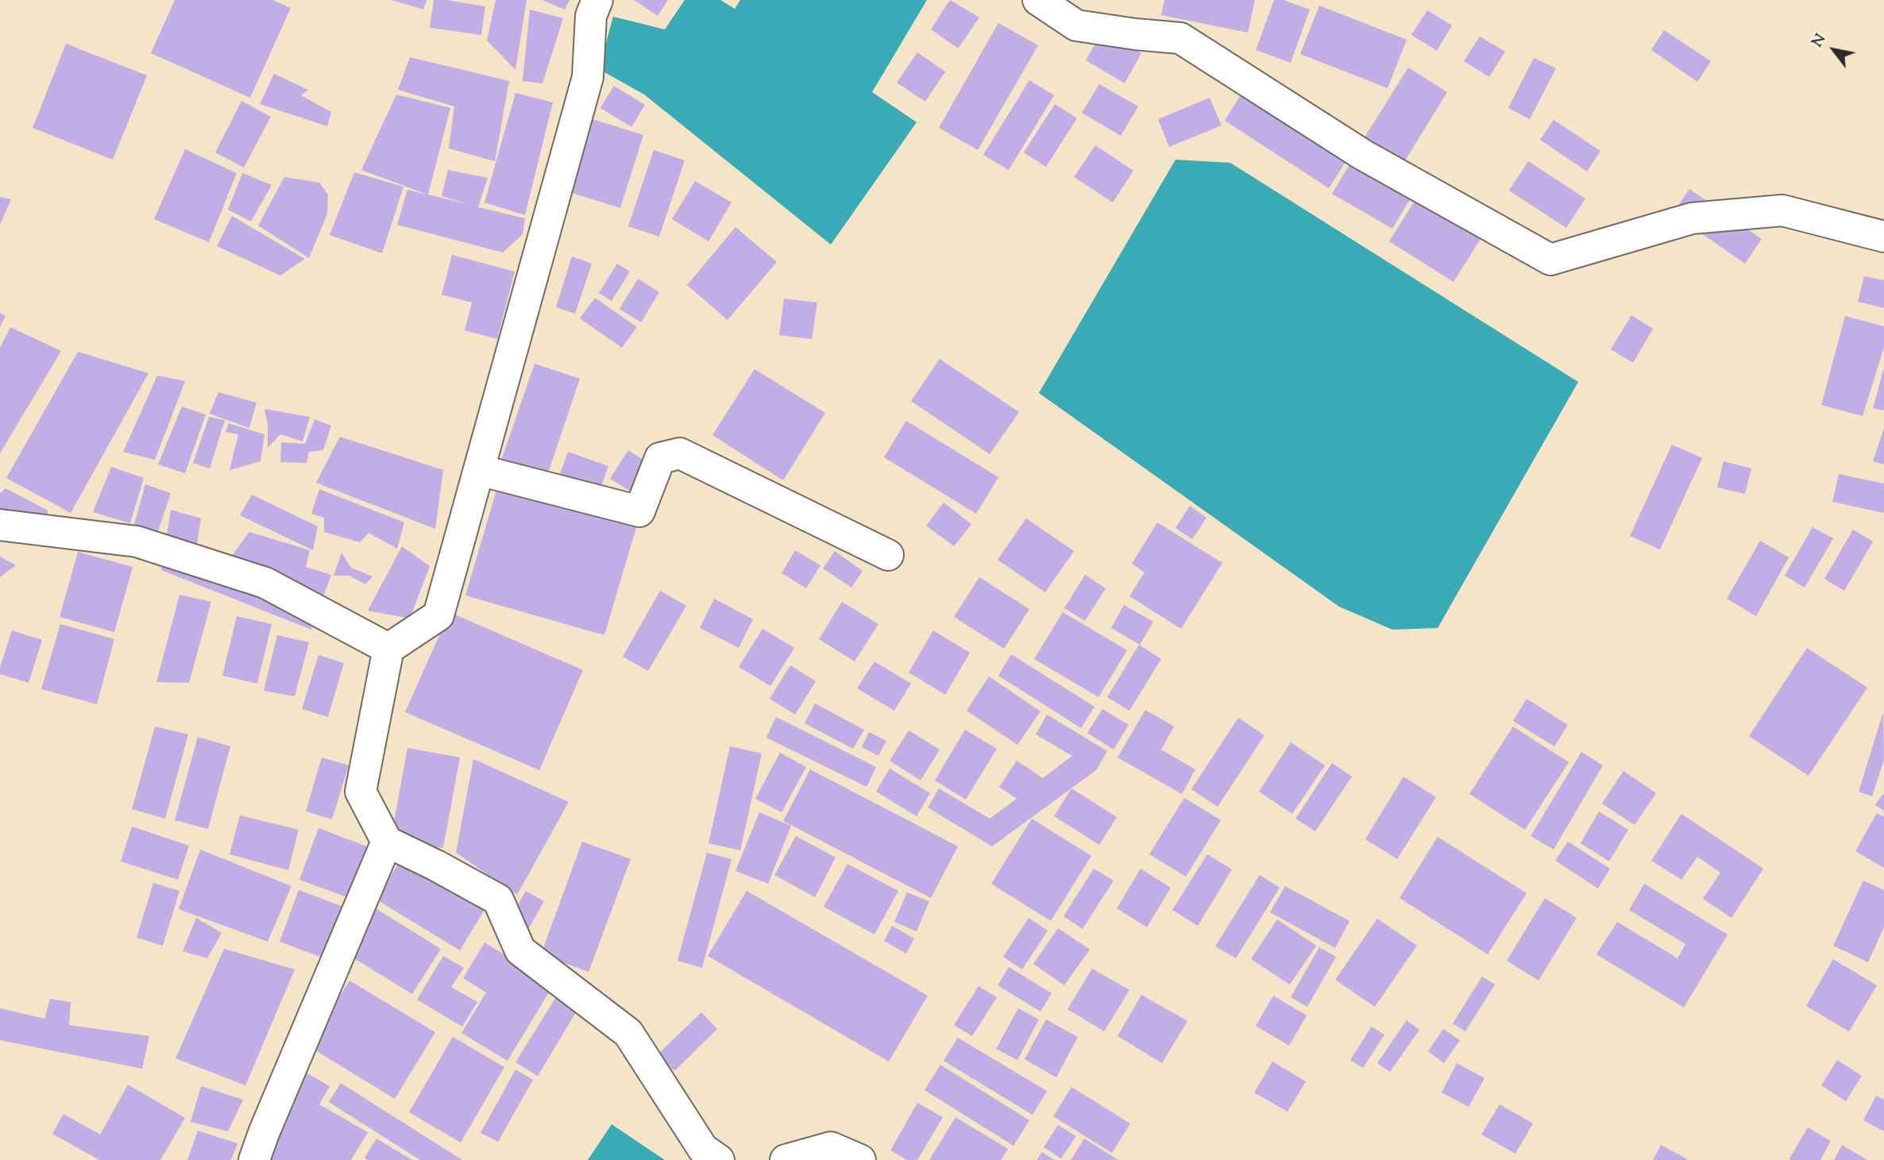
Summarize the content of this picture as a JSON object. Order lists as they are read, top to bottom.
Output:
{
  "north": "top left"
}
